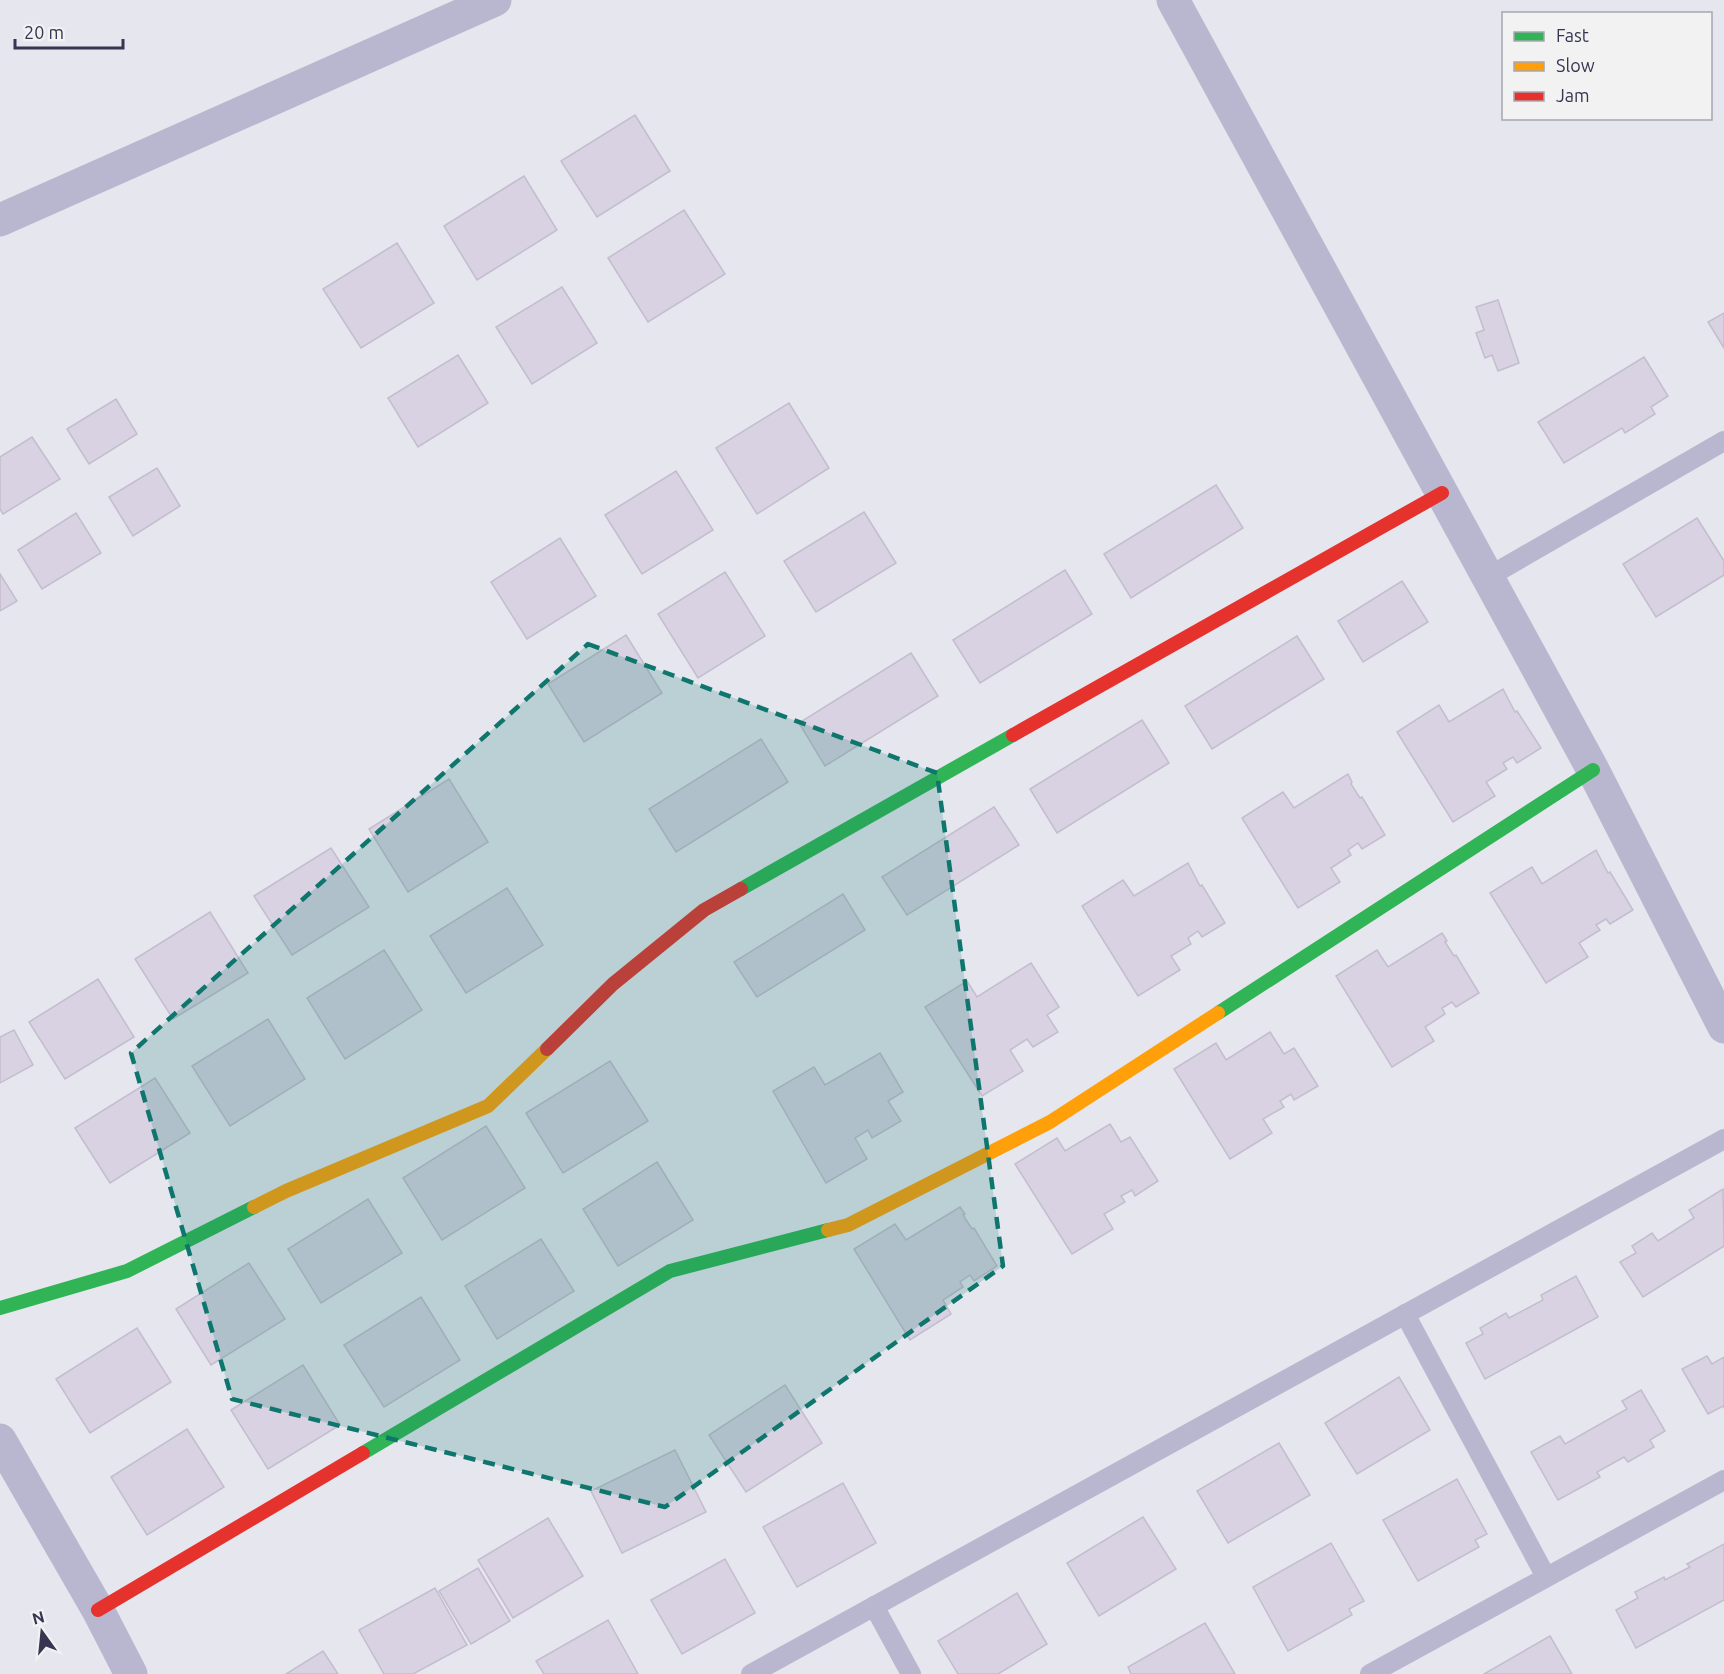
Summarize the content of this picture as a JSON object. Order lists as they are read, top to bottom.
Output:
{
  "legend": ["Fast", "Slow", "Jam"],
  "scale_bar": "20 m",
  "north": "top"
}
